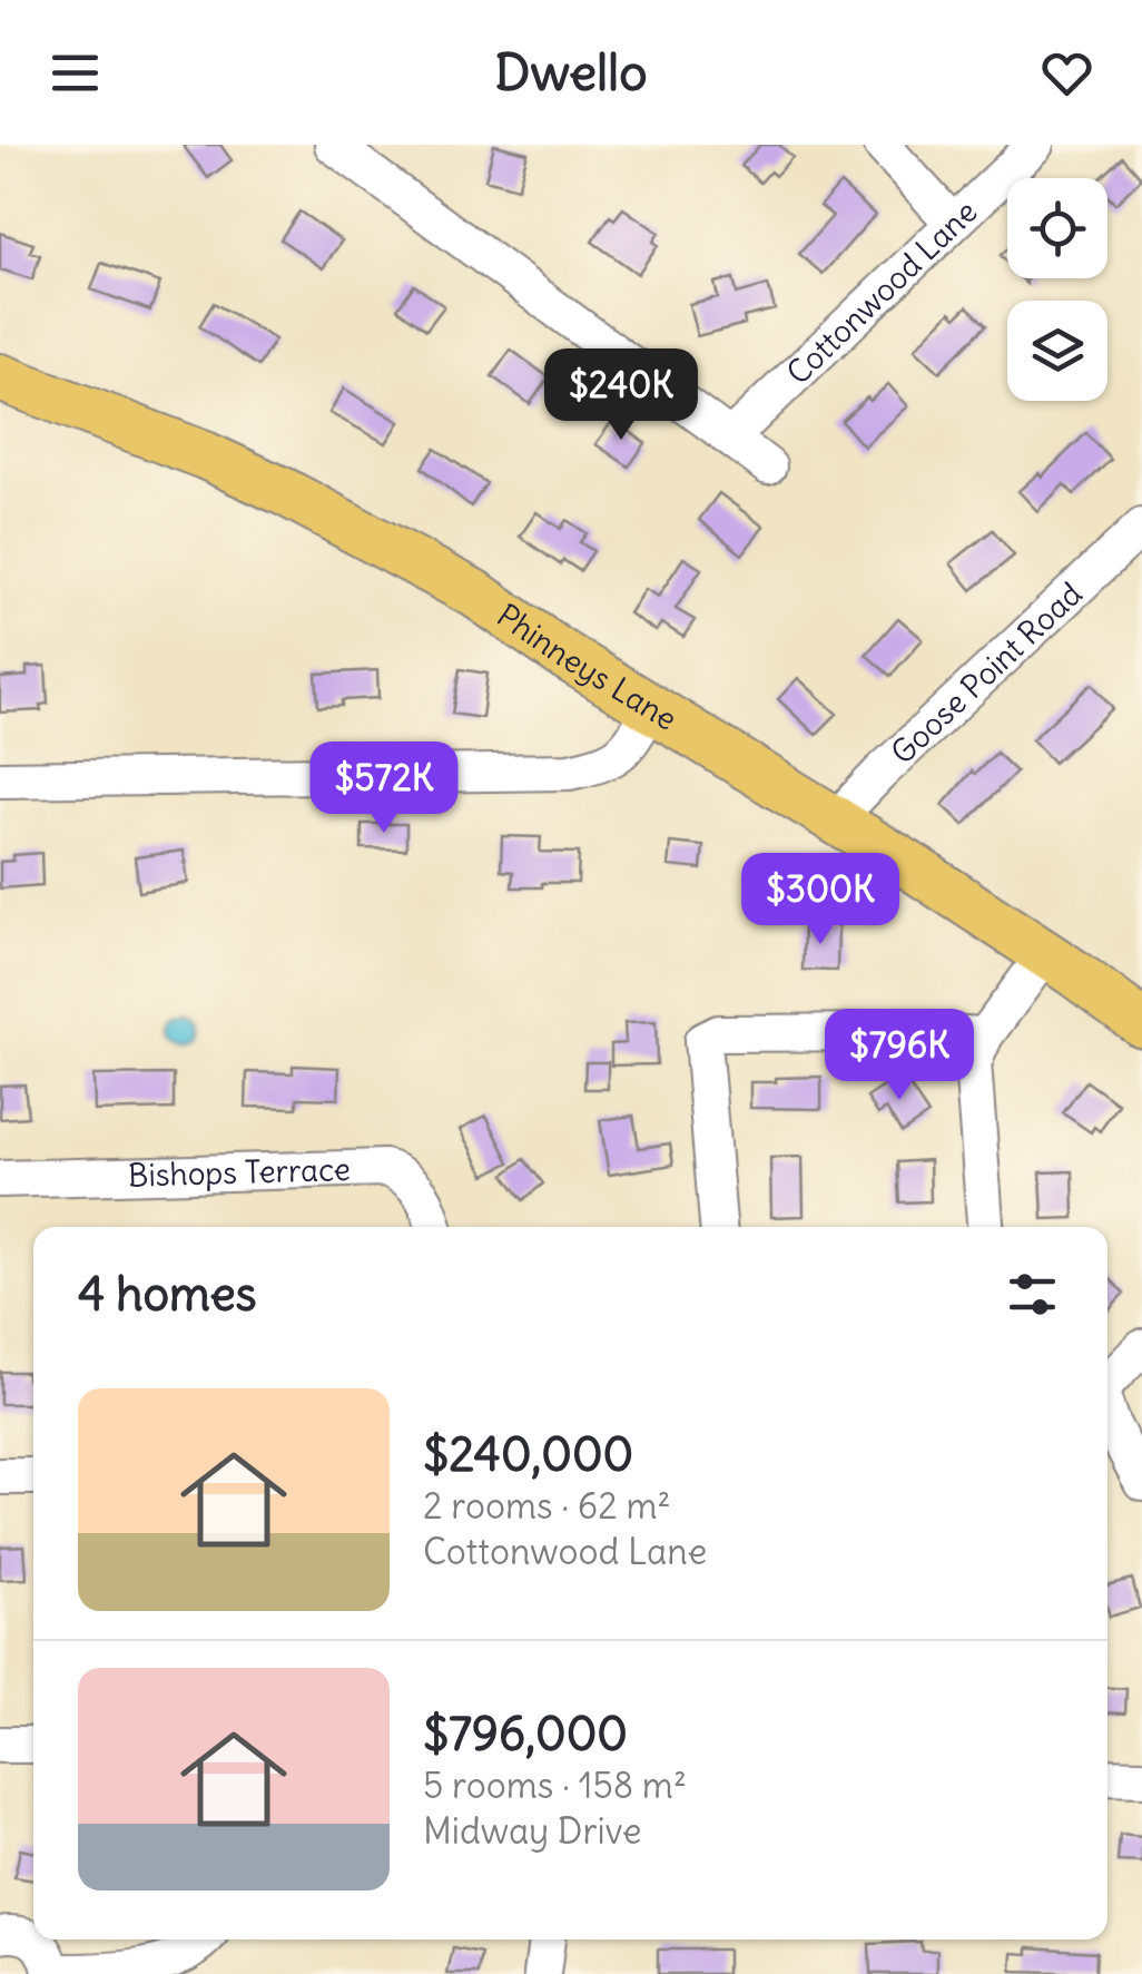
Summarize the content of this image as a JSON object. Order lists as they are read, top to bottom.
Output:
{
  "streets": {
    "main road": ["Phinneys Lane"],
    "street": ["Cottonwood Lane", "Goose Point Road", "Bishops Terrace"]
  },
  "crossings": [
    ["Phinneys Lane", "Goose Point Road"]
  ],
  "page": {
    "header": "Dwello",
    "price": [
      "$240K",
      "$572K",
      "$300K",
      "$796K"
    ],
    "heading": "4 homes",
    "list": [
      {
        "name": "$240,000",
        "note": "2 rooms · 62 m² · Cottonwood Lane"
      },
      {
        "name": "$796,000",
        "note": "5 rooms · 158 m² · Midway Drive"
      }
    ]
  }
}
